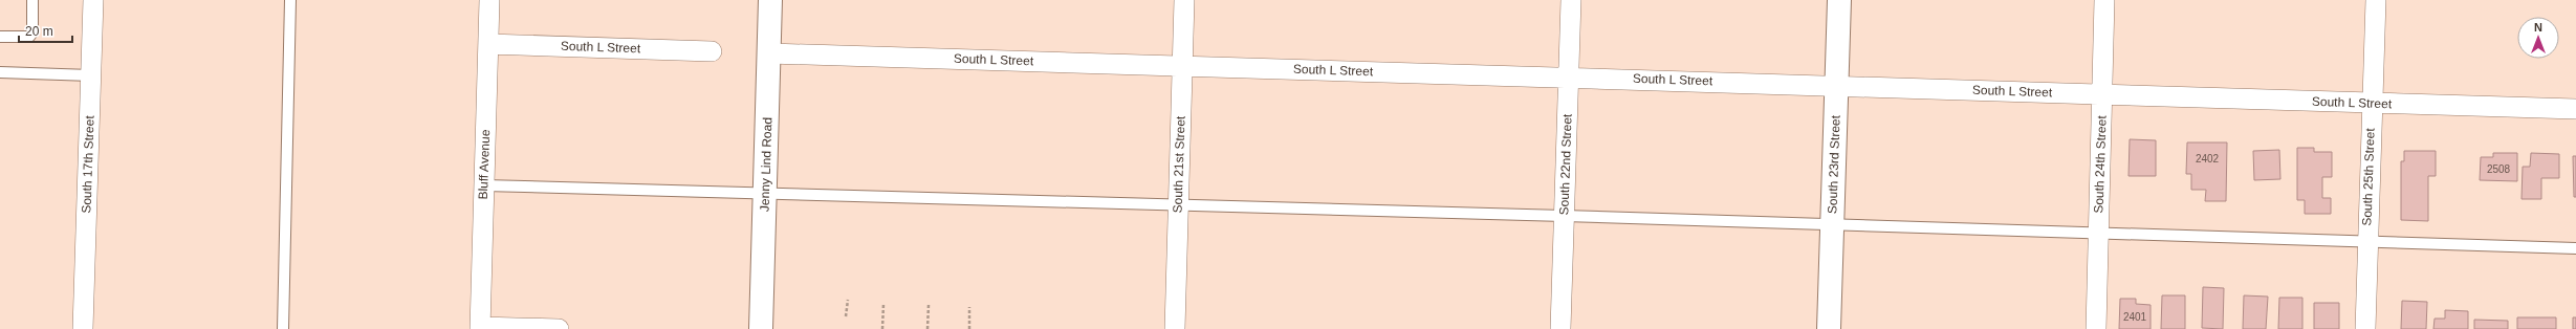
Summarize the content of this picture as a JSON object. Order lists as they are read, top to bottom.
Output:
{
  "streets": {
    "street": [
      "South L Street",
      "South 17th Street",
      "Bluff Avenue",
      "Jenny Lind Road",
      "South 21st Street",
      "South 22nd Street",
      "South 23rd Street",
      "South 24th Street",
      "South 25th Street"
    ]
  },
  "crossings": [
    ["South L Street", "Bluff Avenue"],
    ["South L Street", "Jenny Lind Road"],
    ["South L Street", "South 21st Street"],
    ["South L Street", "South 22nd Street"],
    ["South L Street", "South 23rd Street"],
    ["South L Street", "South 24th Street"],
    ["South L Street", "South 25th Street"]
  ],
  "house_numbers": ["2402", "2508", "2401"],
  "scale_bar": "20 m",
  "north": "top"
}
